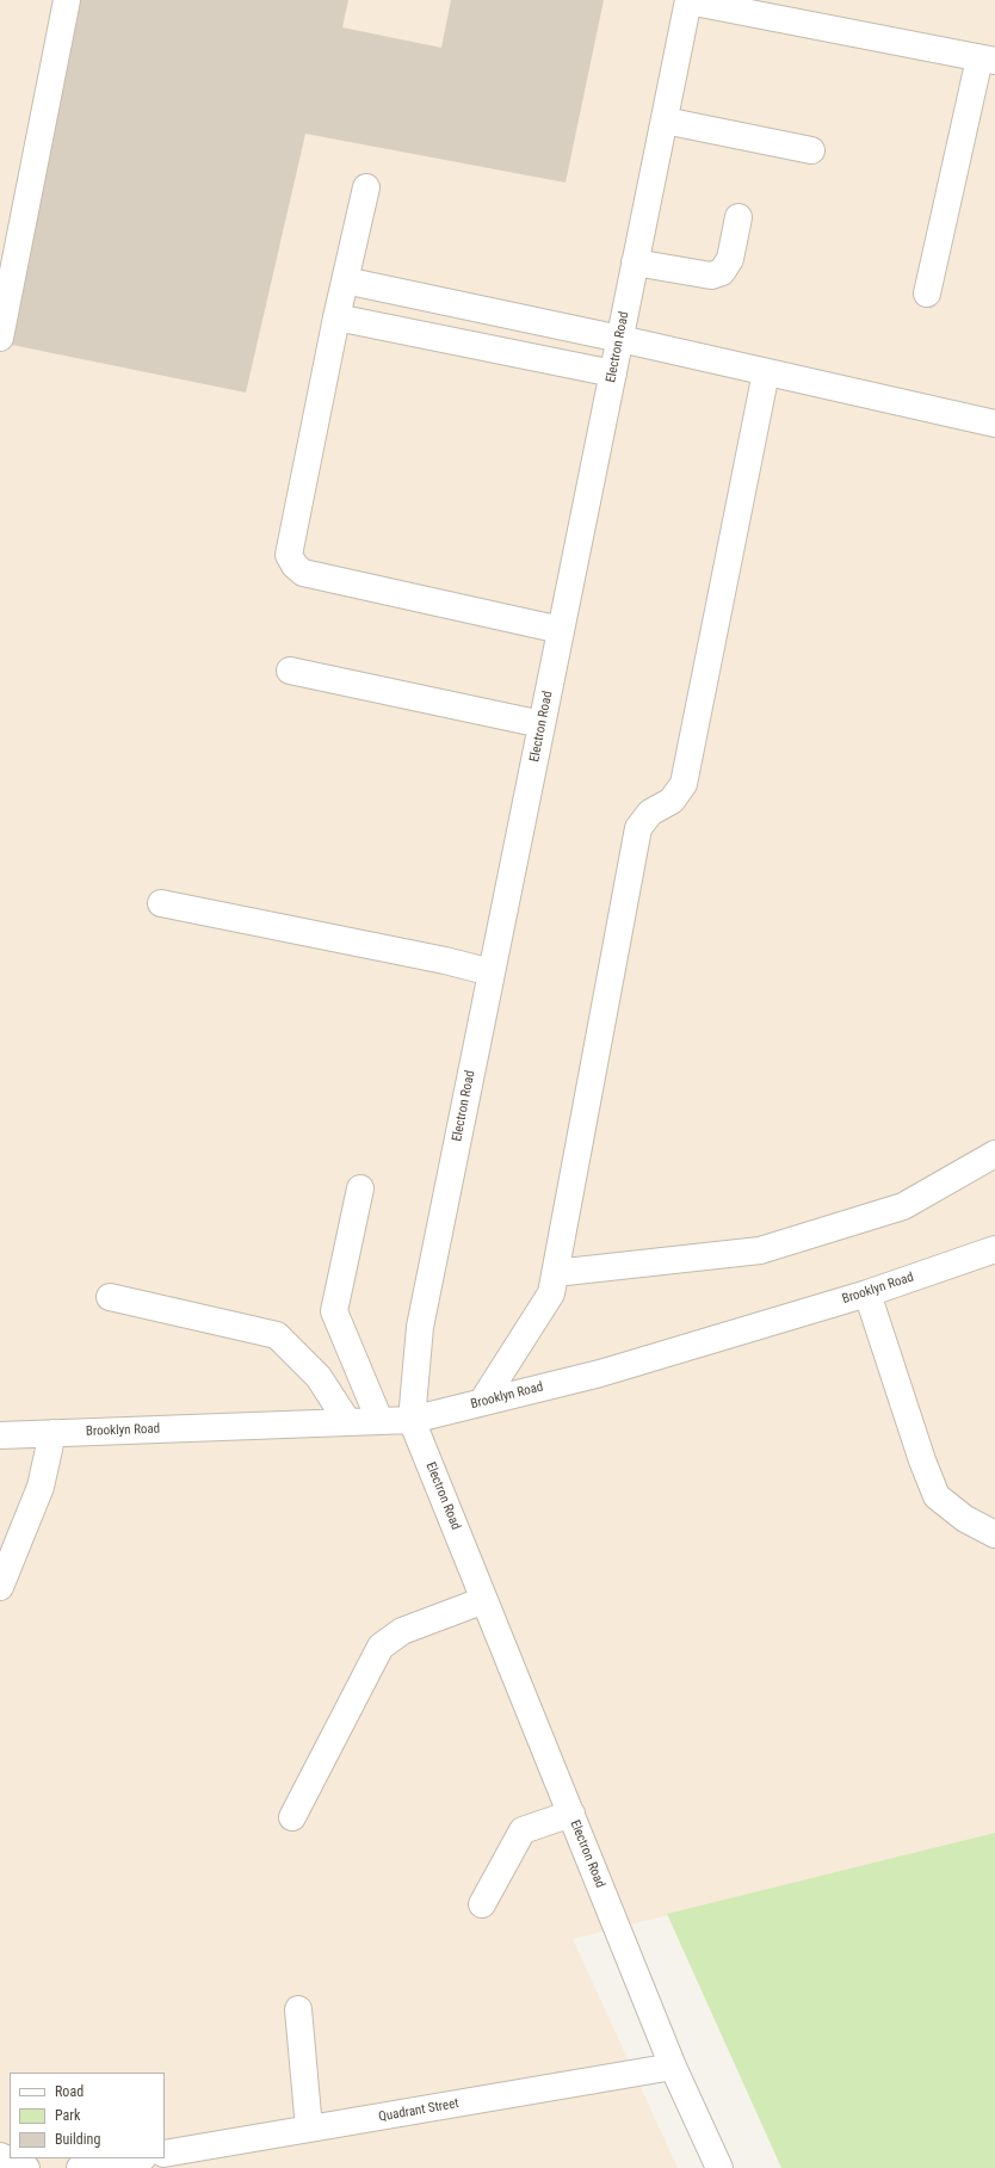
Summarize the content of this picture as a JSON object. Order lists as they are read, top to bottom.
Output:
{
  "streets": {
    "street": ["Electron Road", "Brooklyn Road", "Quadrant Street"]
  },
  "crossings": [
    ["Electron Road", "Brooklyn Road"],
    ["Electron Road", "Quadrant Street"]
  ],
  "legend": ["Road", "Park", "Building"]
}
